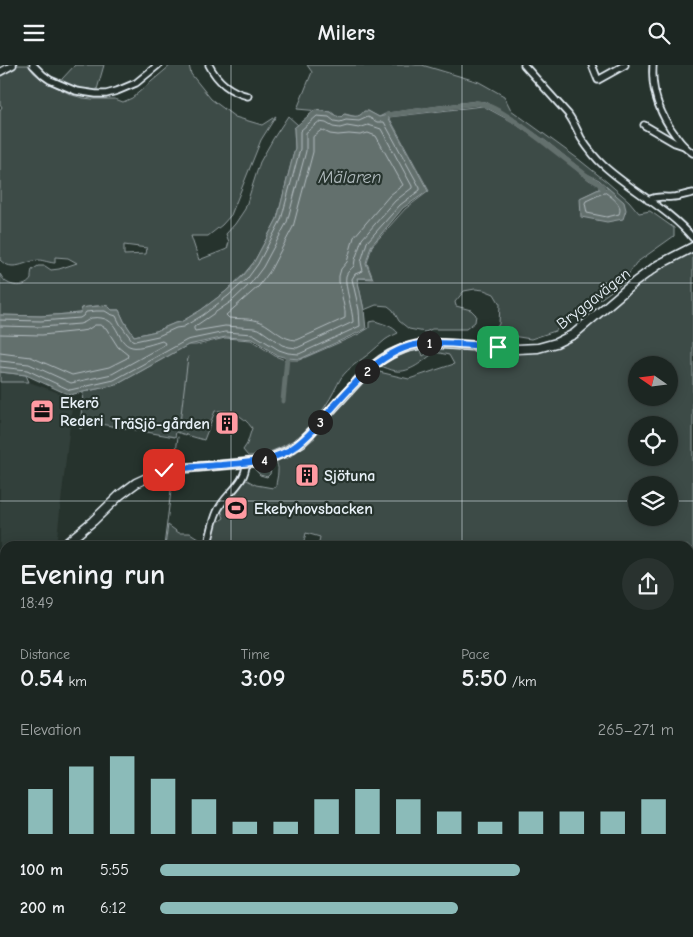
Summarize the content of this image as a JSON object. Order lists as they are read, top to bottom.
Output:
{
  "streets": {
    "main road": ["Bryggavägen"]
  },
  "water": ["Mälaren"],
  "places": {
    "office": ["Ekerö Rederi"],
    "building": ["TräSjö-gården", "Sjötuna"],
    "sports": ["Ekebyhovsbacken"]
  },
  "north": "left",
  "page": {
    "header": "Milers",
    "pins": [
      "1",
      "2",
      "3",
      "4"
    ],
    "heading": ["Evening run", "18:49"],
    "stats": [
      ["Distance", "0.54 km"],
      ["Time", "3:09"],
      ["Pace", "5:50 /km"]
    ],
    "chart": ["Elevation", "265–271 m"],
    "list": [
      {
        "name": "100 m",
        "note": "5:55"
      },
      {
        "name": "200 m",
        "note": "6:12"
      }
    ]
  }
}
